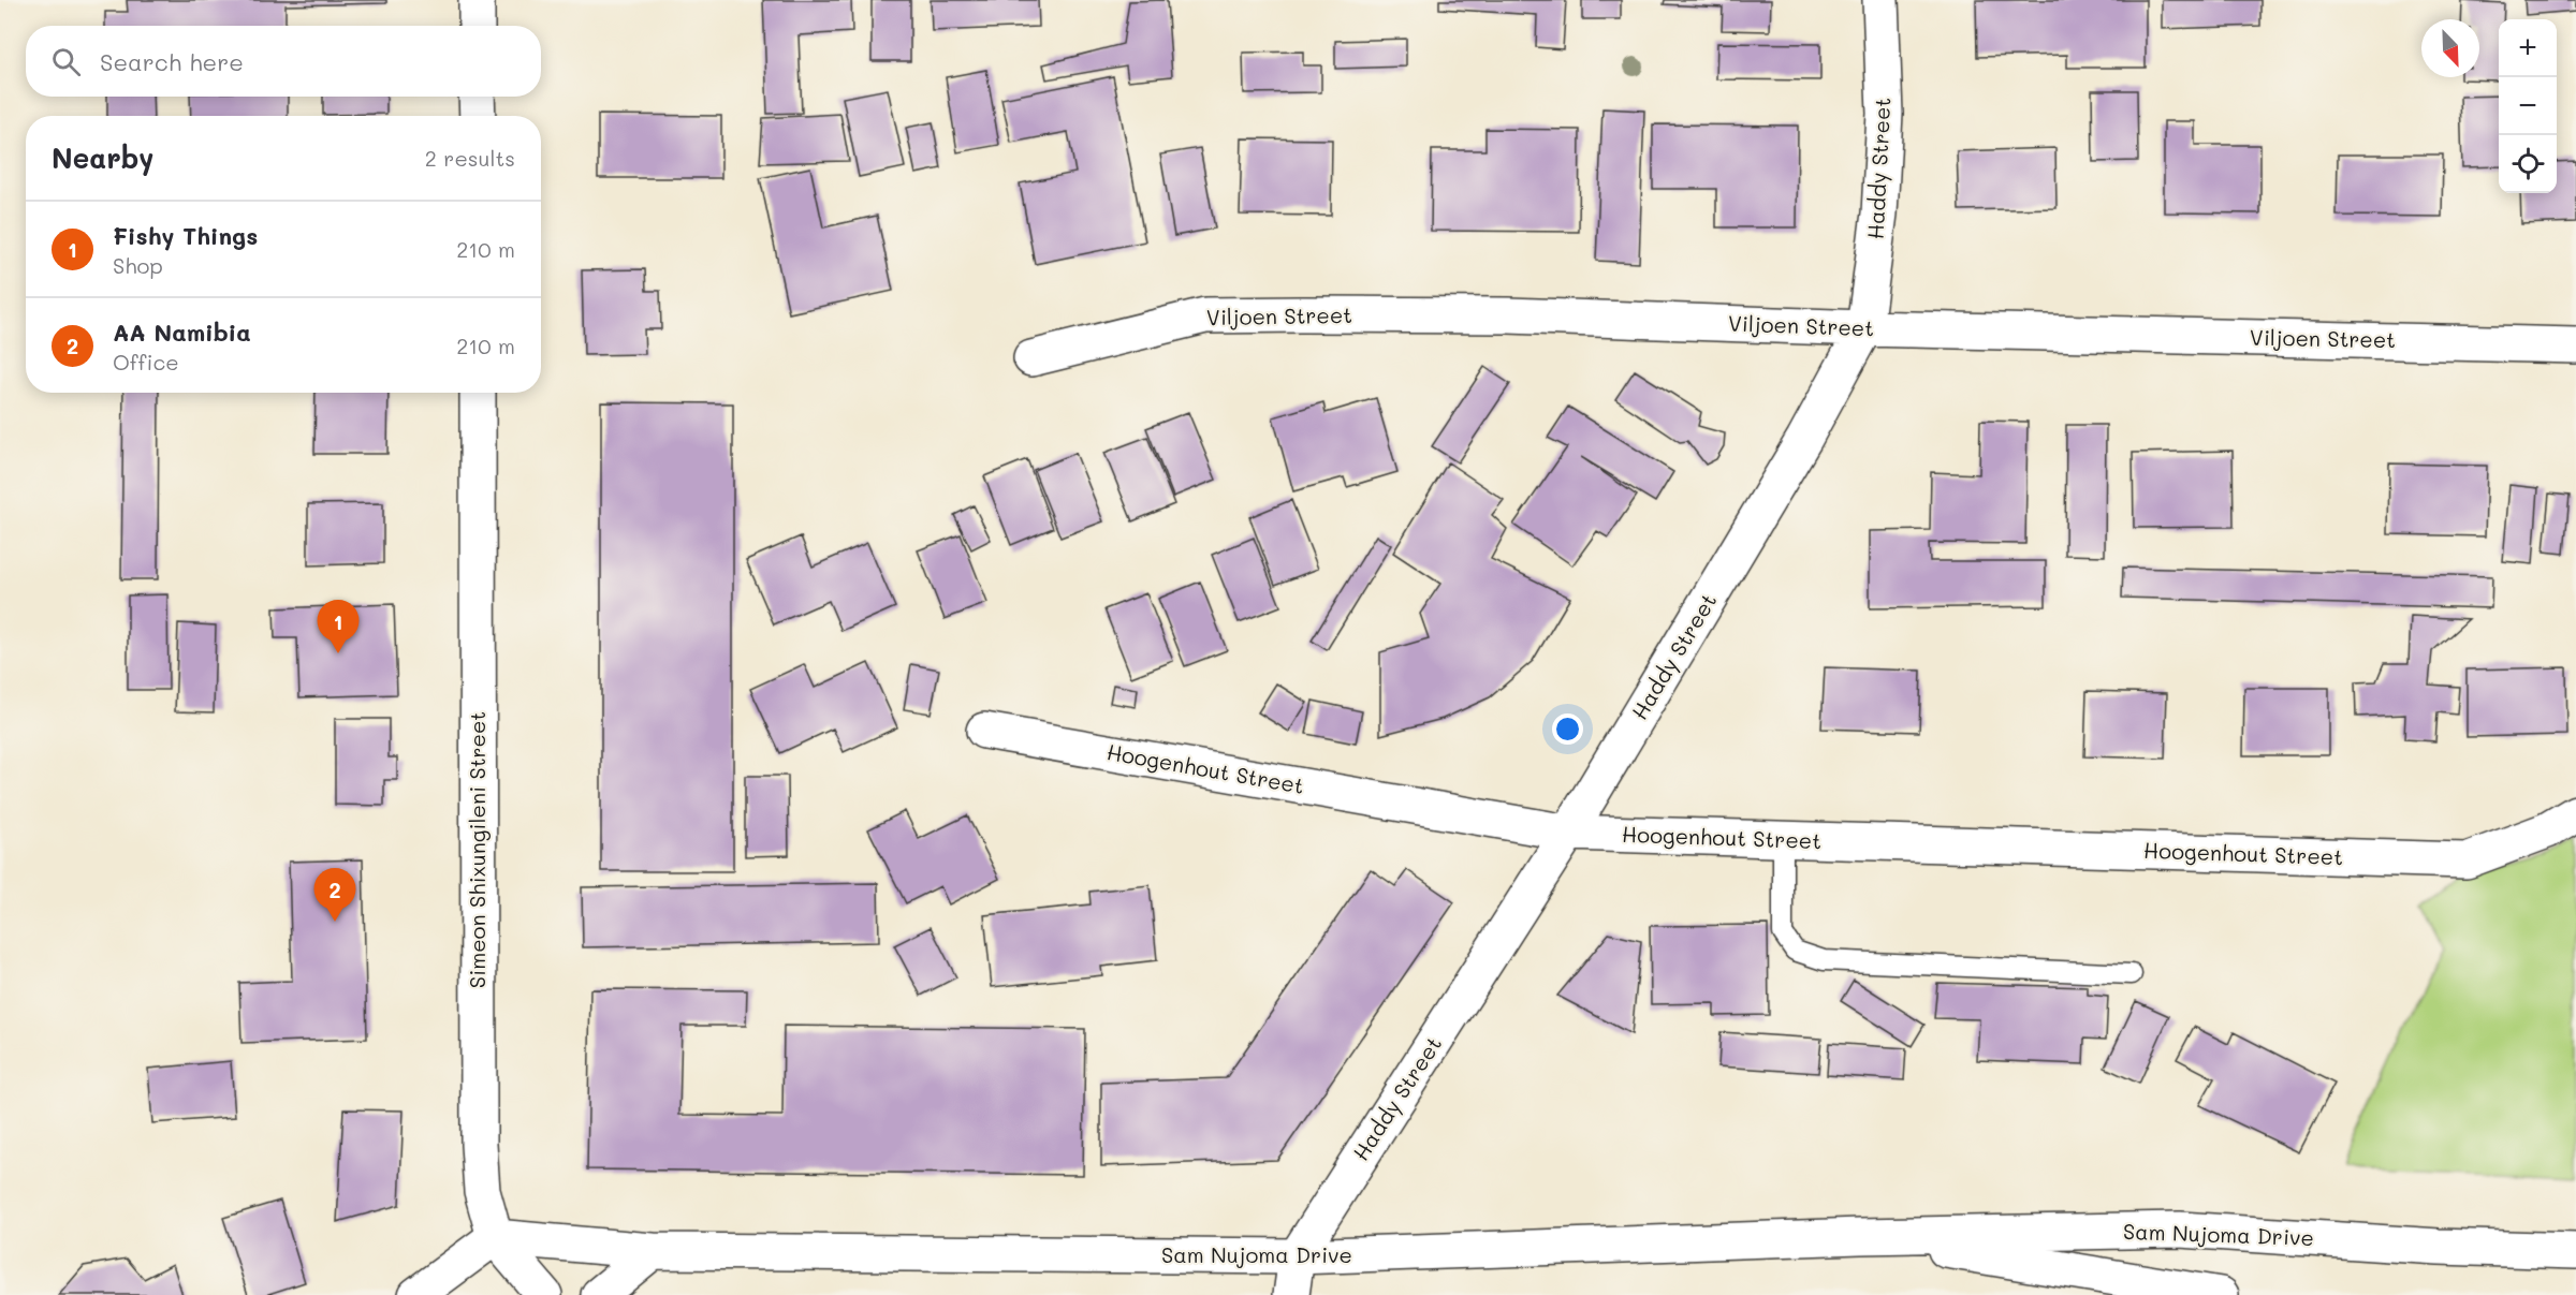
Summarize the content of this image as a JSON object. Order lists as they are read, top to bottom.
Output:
{
  "streets": {
    "main road": [
      "Haddy Street",
      "Viljoen Street",
      "Hoogenhout Street",
      "Simeon Shixungileni Street",
      "Sam Nujoma Drive"
    ]
  },
  "crossings": [
    ["Haddy Street", "Viljoen Street"],
    ["Haddy Street", "Hoogenhout Street"],
    ["Haddy Street", "Sam Nujoma Drive"],
    ["Simeon Shixungileni Street", "Sam Nujoma Drive"]
  ],
  "north": "bottom right",
  "page": {
    "map_buttons": ["+", "−"],
    "search": "Search here",
    "heading": ["Nearby", "2 results"],
    "list": [
      {
        "mark": "1",
        "name": "Fishy Things",
        "note": "Shop",
        "value": "210 m"
      },
      {
        "mark": "2",
        "name": "AA Namibia",
        "note": "Office",
        "value": "210 m"
      }
    ],
    "pins": ["1", "2"]
  }
}
